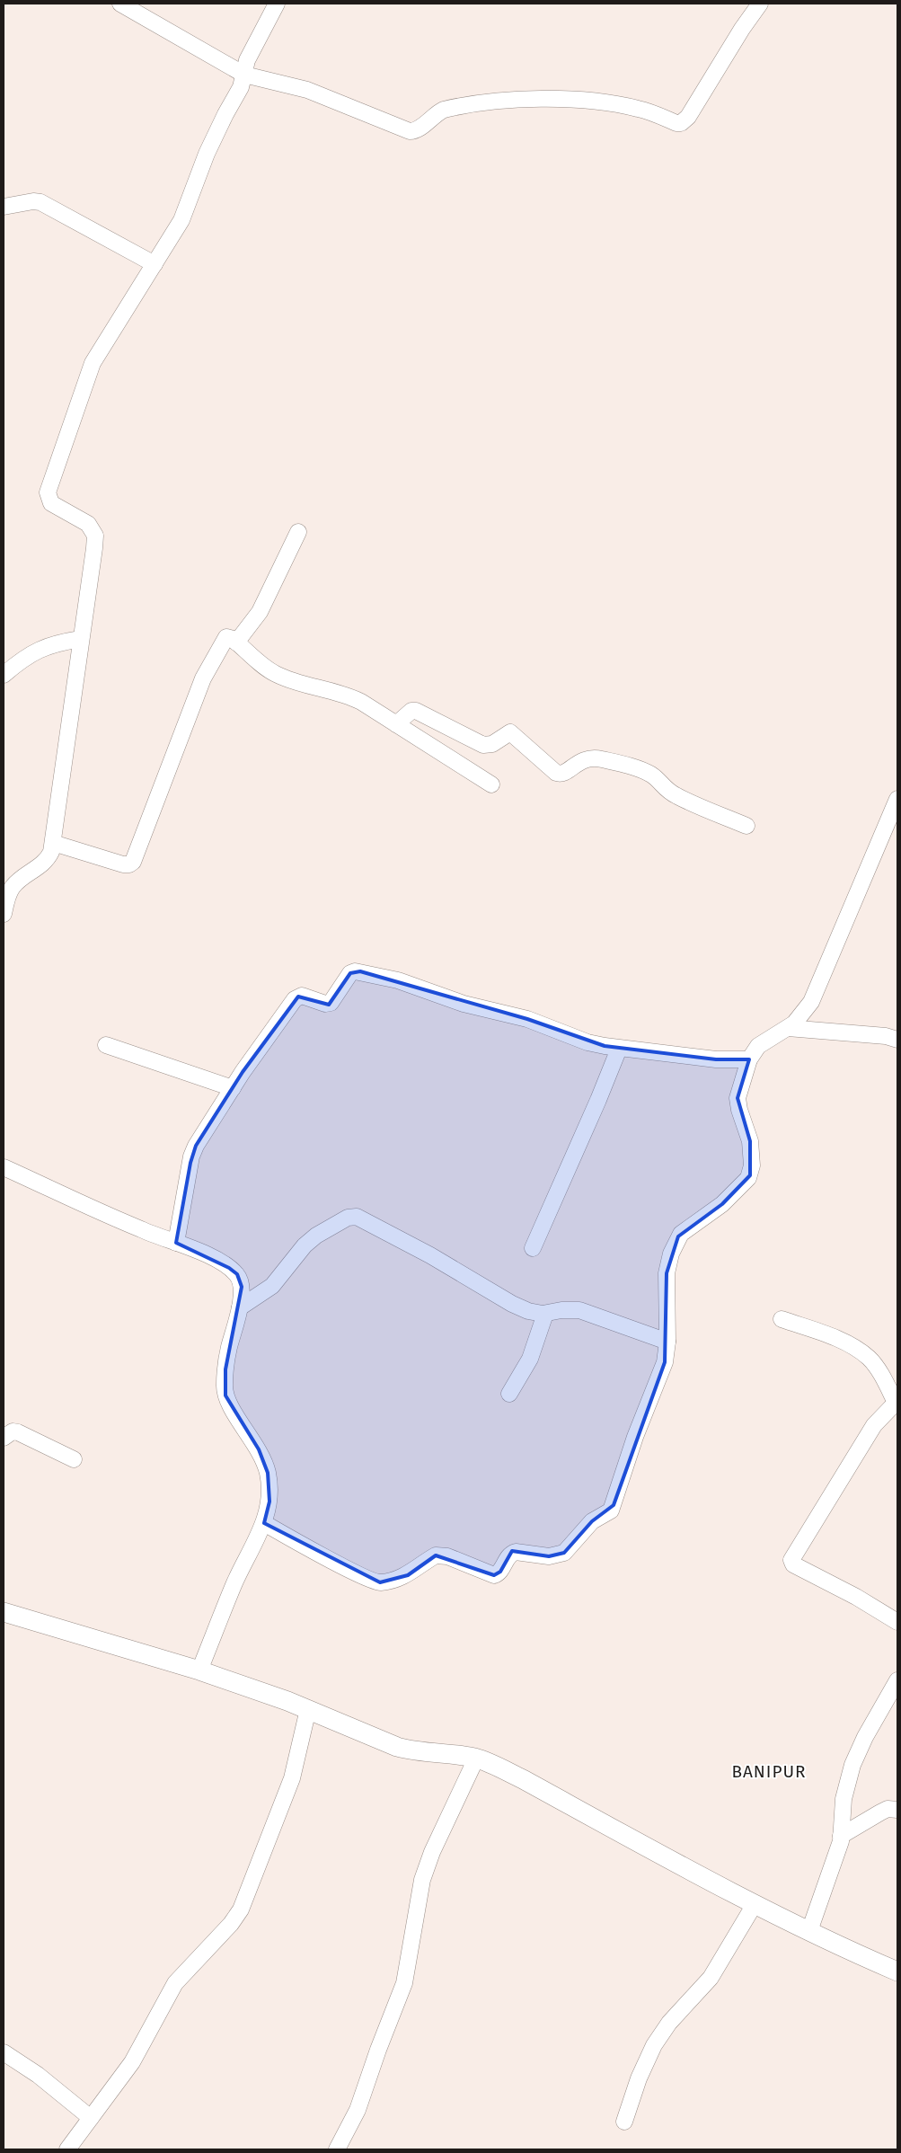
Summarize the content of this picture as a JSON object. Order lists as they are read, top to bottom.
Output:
{
  "districts": ["BANIPUR"]
}
